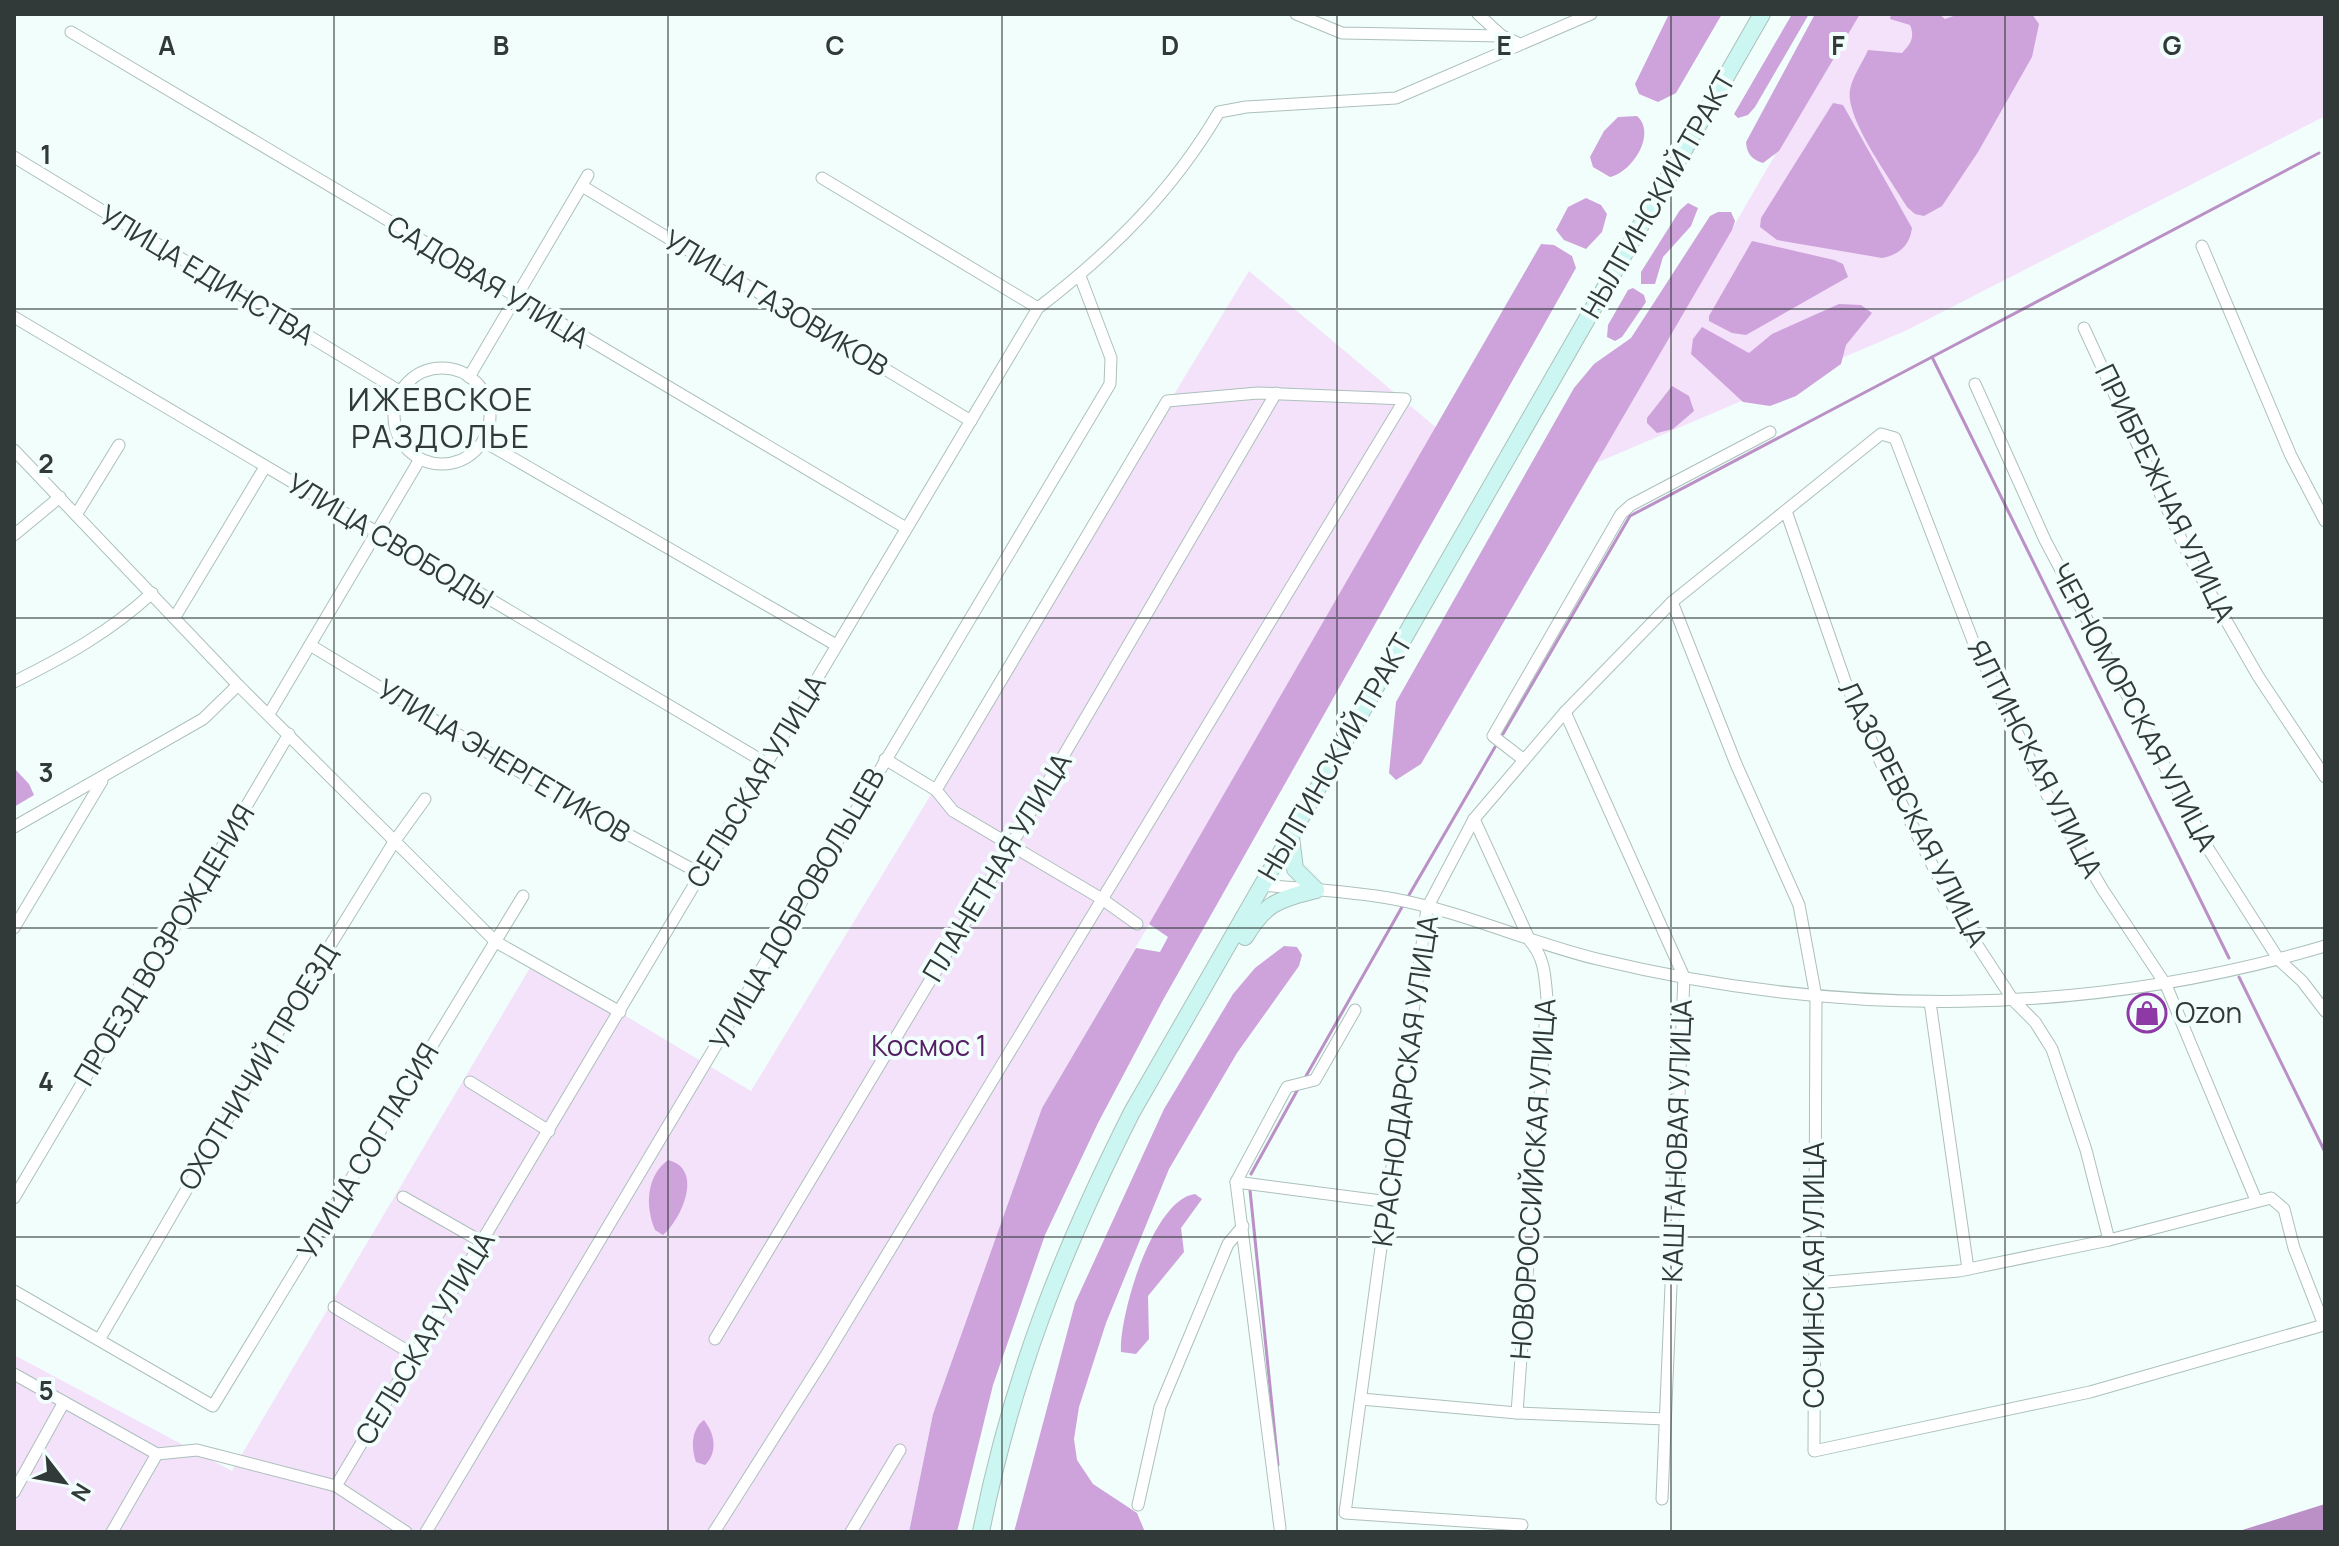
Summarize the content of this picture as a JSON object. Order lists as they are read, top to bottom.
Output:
{
  "streets": {
    "main road": ["НЫЛГИНСКИЙ ТРАКТ"],
    "street": [
      "УЛИЦА ЕДИНСТВА",
      "САДОВАЯ УЛИЦА",
      "УЛИЦА ГАЗОВИКОВ",
      "ПРИБРЕЖНАЯ УЛИЦА",
      "УЛИЦА СВОБОДЫ",
      "ЧЕРНОМОРСКАЯ УЛИЦА",
      "ЯЛТИНСКАЯ УЛИЦА",
      "УЛИЦА ЭНЕРГЕТИКОВ",
      "СЕЛЬСКАЯ УЛИЦА",
      "ЛАЗОРЕВСКАЯ УЛИЦА",
      "ПЛАНЕТНАЯ УЛИЦА",
      "УЛИЦА ДОБРОВОЛЬЦЕВ",
      "ПРОЕЗД ВОЗРОЖДЕНИЯ",
      "ОХОТНИЧИЙ ПРОЕЗД",
      "КРАСНОДАРСКАЯ УЛИЦА",
      "КАШТАНОВАЯ УЛИЦА",
      "УЛИЦА СОГЛАСИЯ",
      "НОВОРОССИЙСКАЯ УЛИЦА",
      "СОЧИНСКАЯ УЛИЦА"
    ]
  },
  "crossings": [
    ["САДОВАЯ УЛИЦА", "УЛИЦА ГАЗОВИКОВ"],
    ["САДОВАЯ УЛИЦА", "СЕЛЬСКАЯ УЛИЦА"],
    ["УЛИЦА ГАЗОВИКОВ", "СЕЛЬСКАЯ УЛИЦА"],
    ["УЛИЦА СВОБОДЫ", "СЕЛЬСКАЯ УЛИЦА"],
    ["ЯЛТИНСКАЯ УЛИЦА", "КРАСНОДАРСКАЯ УЛИЦА"],
    ["ЯЛТИНСКАЯ УЛИЦА", "СОЧИНСКАЯ УЛИЦА"],
    ["УЛИЦА ЭНЕРГЕТИКОВ", "СЕЛЬСКАЯ УЛИЦА"],
    ["СЕЛЬСКАЯ УЛИЦА", "УЛИЦА ДОБРОВОЛЬЦЕВ"],
    ["ЛАЗОРЕВСКАЯ УЛИЦА", "КРАСНОДАРСКАЯ УЛИЦА"],
    ["ОХОТНИЧИЙ ПРОЕЗД", "УЛИЦА СОГЛАСИЯ"],
    ["КРАСНОДАРСКАЯ УЛИЦА", "КАШТАНОВАЯ УЛИЦА"],
    ["КРАСНОДАРСКАЯ УЛИЦА", "НОВОРОССИЙСКАЯ УЛИЦА"],
    ["КРАСНОДАРСКАЯ УЛИЦА", "СОЧИНСКАЯ УЛИЦА"]
  ],
  "districts": ["ИЖЕВСКОЕ РАЗДОЛЬЕ"],
  "parks": ["Космос 1"],
  "places": {
    "shop": ["Ozon"]
  },
  "north": "bottom right",
  "grid": {
    "columns": [
      "A",
      "B",
      "C",
      "D",
      "E",
      "F",
      "G"
    ],
    "rows": [
      "1",
      "2",
      "3",
      "4",
      "5"
    ]
  }
}
